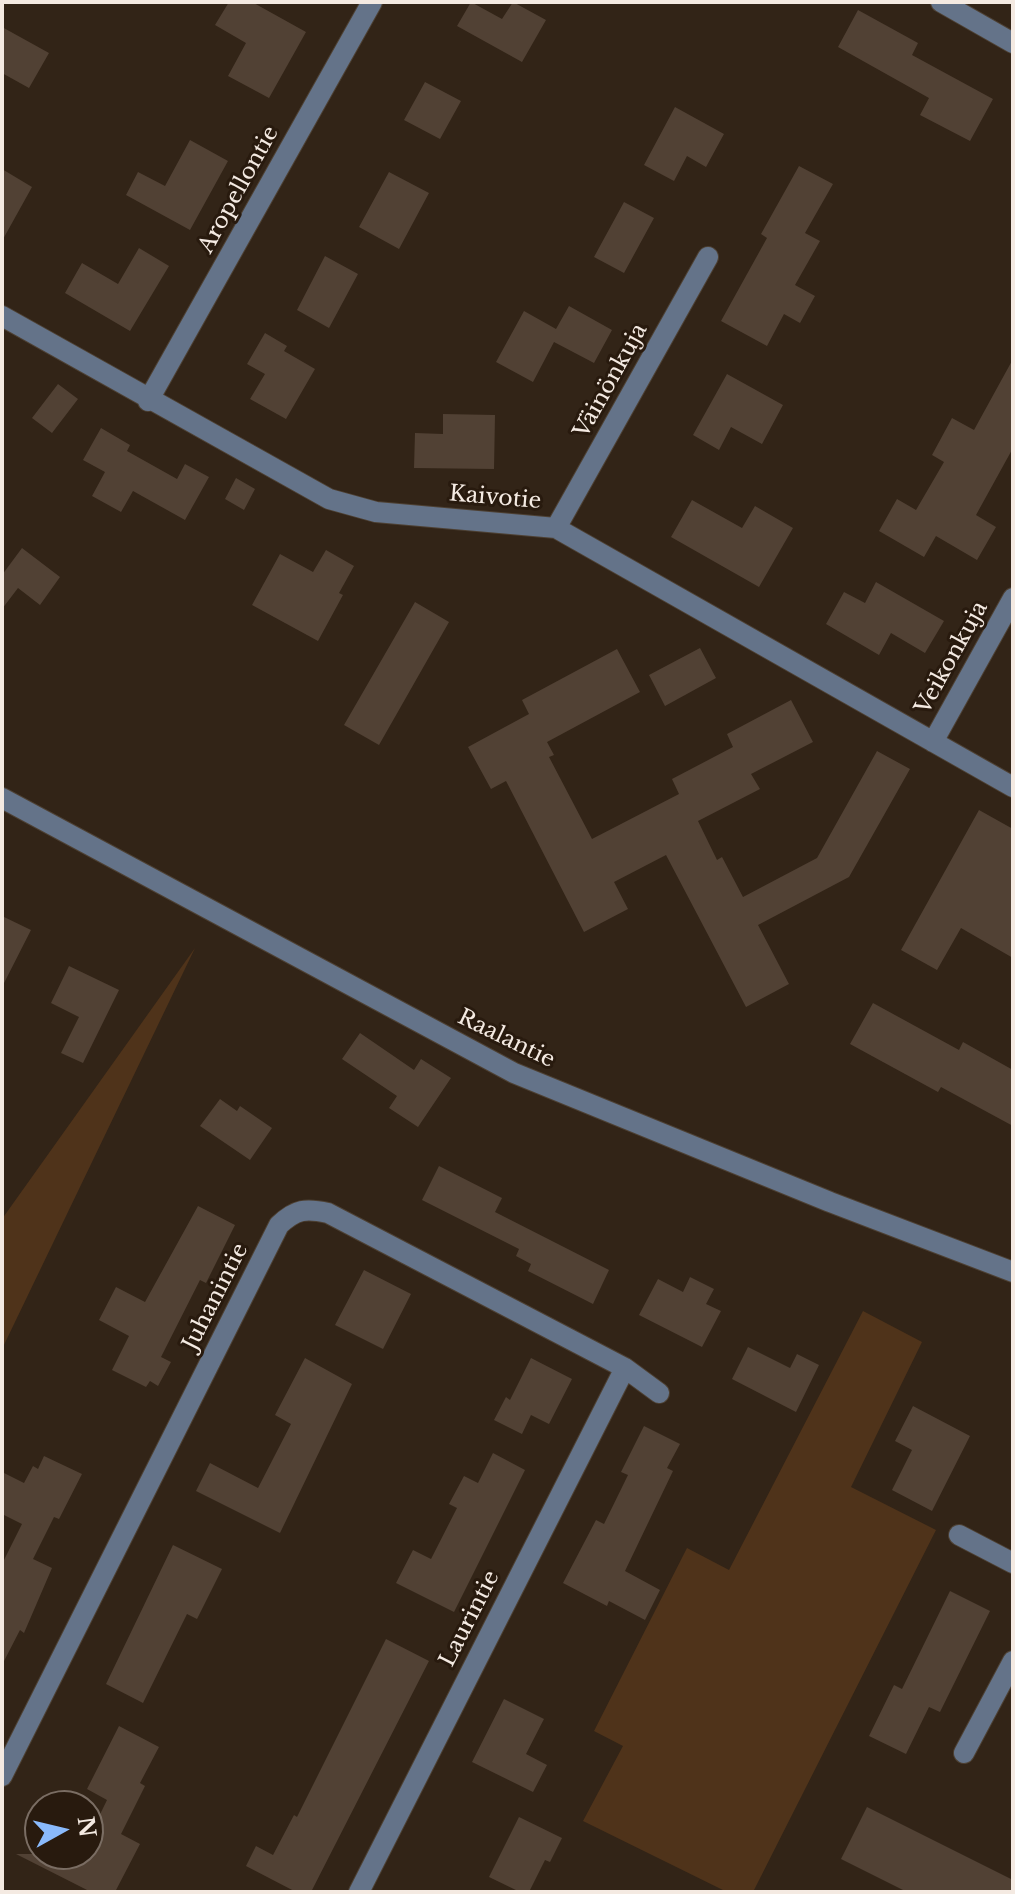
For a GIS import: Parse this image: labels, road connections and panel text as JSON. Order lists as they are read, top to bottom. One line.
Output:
{"streets":{"street":["Aropellontie","Väinönkuja","Kaivotie","Veikonkuja","Raalantie","Juhanintie","Laurintie"]},"crossings":[["Aropellontie","Kaivotie"],["Väinönkuja","Kaivotie"],["Kaivotie","Veikonkuja"],["Juhanintie","Laurintie"]],"north":"right"}
